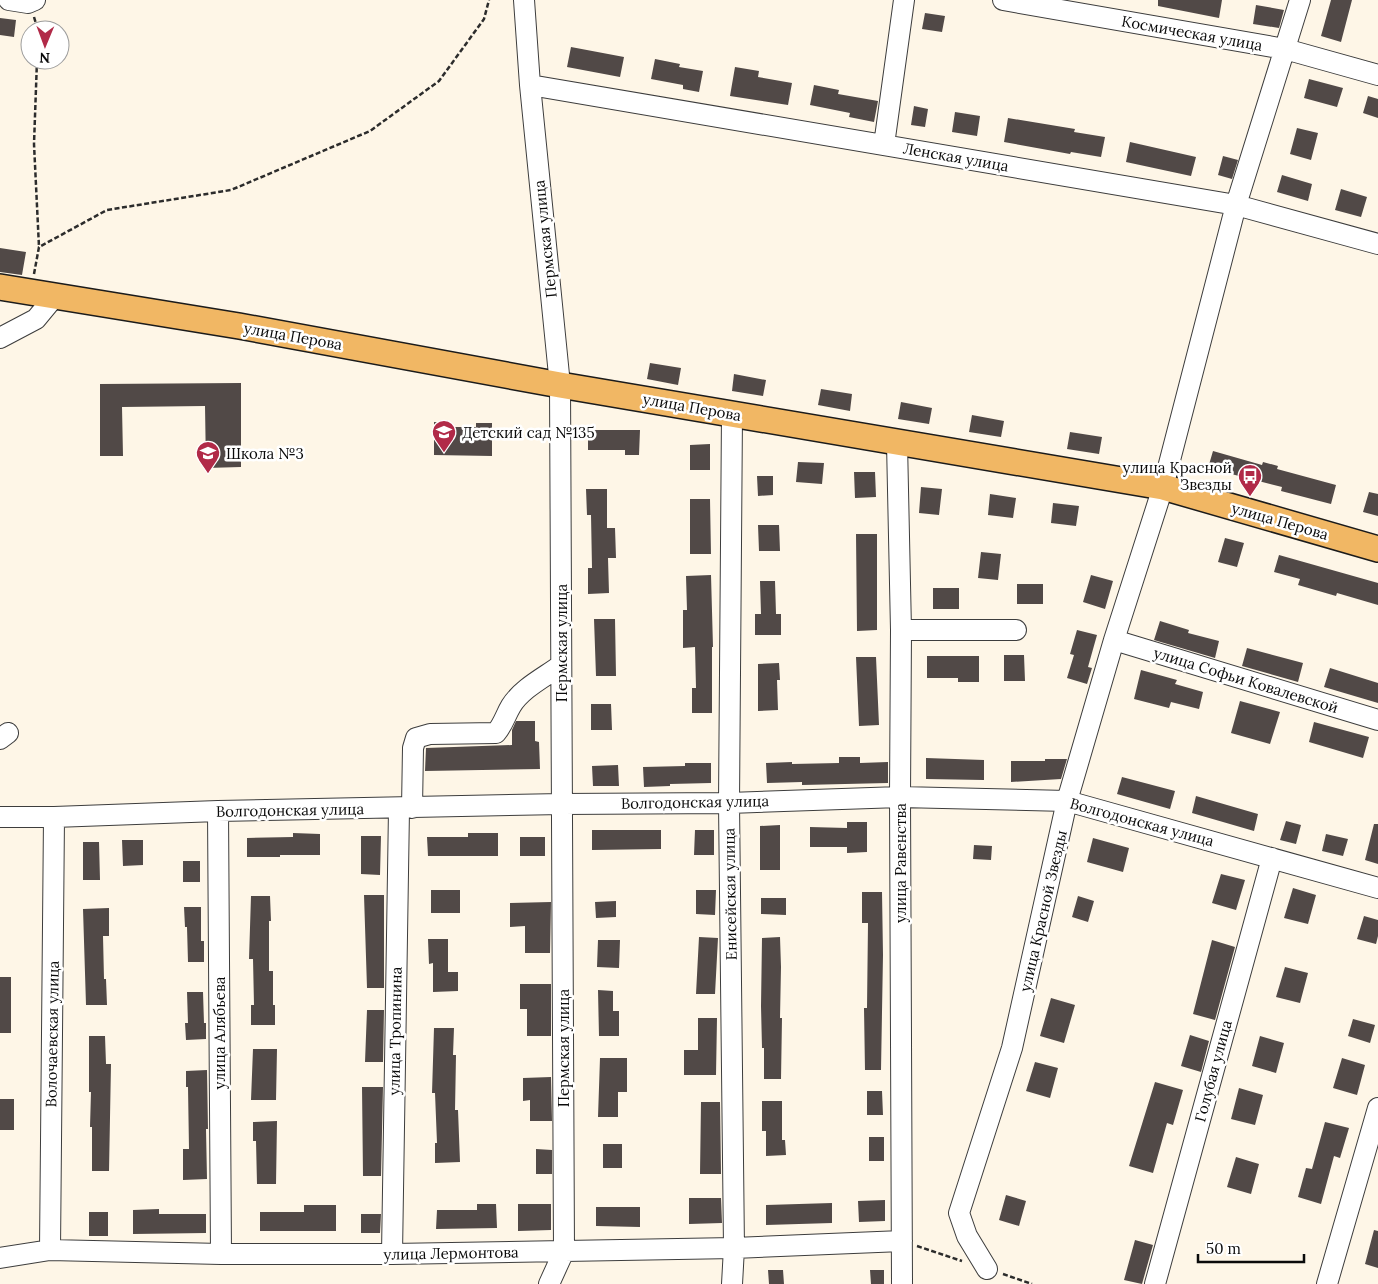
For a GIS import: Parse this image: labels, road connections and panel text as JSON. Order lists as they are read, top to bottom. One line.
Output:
{"streets":{"main road":["улица Перова"],"street":["Космическая улица","Ленская улица","Пермская улица","улица Софьи Ковалевской","Волгодонская улица","улица Равенства","Енисейская улица","улица Красной Звезды","улица Тропинина","улица Алябьева","Волочаевская улица","Голубая улица","улица Лермонтова"]},"crossings":[["Космическая улица","улица Красной Звезды"],["Ленская улица","Пермская улица"],["Ленская улица","улица Красной Звезды"],["Пермская улица","улица Перова"],["Пермская улица","Волгодонская улица"],["Пермская улица","улица Тропинина"],["Пермская улица","улица Лермонтова"],["улица Перова","улица Равенства"],["улица Перова","Енисейская улица"],["улица Перова","улица Красной Звезды"],["улица Софьи Ковалевской","улица Красной Звезды"],["Волгодонская улица","улица Равенства"],["Волгодонская улица","Енисейская улица"],["Волгодонская улица","улица Красной Звезды"],["Волгодонская улица","улица Тропинина"],["Волгодонская улица","улица Алябьева"],["Волгодонская улица","Волочаевская улица"],["Волгодонская улица","Голубая улица"],["улица Равенства","улица Лермонтова"],["Енисейская улица","улица Лермонтова"],["улица Тропинина","улица Лермонтова"],["улица Алябьева","улица Лермонтова"],["Волочаевская улица","улица Лермонтова"]],"places":{"school or university":["Детский сад №135","Школа №3"],"bus stop":["улица Красной Звезды"]},"scale_bar":"50 m","north":"bottom"}
